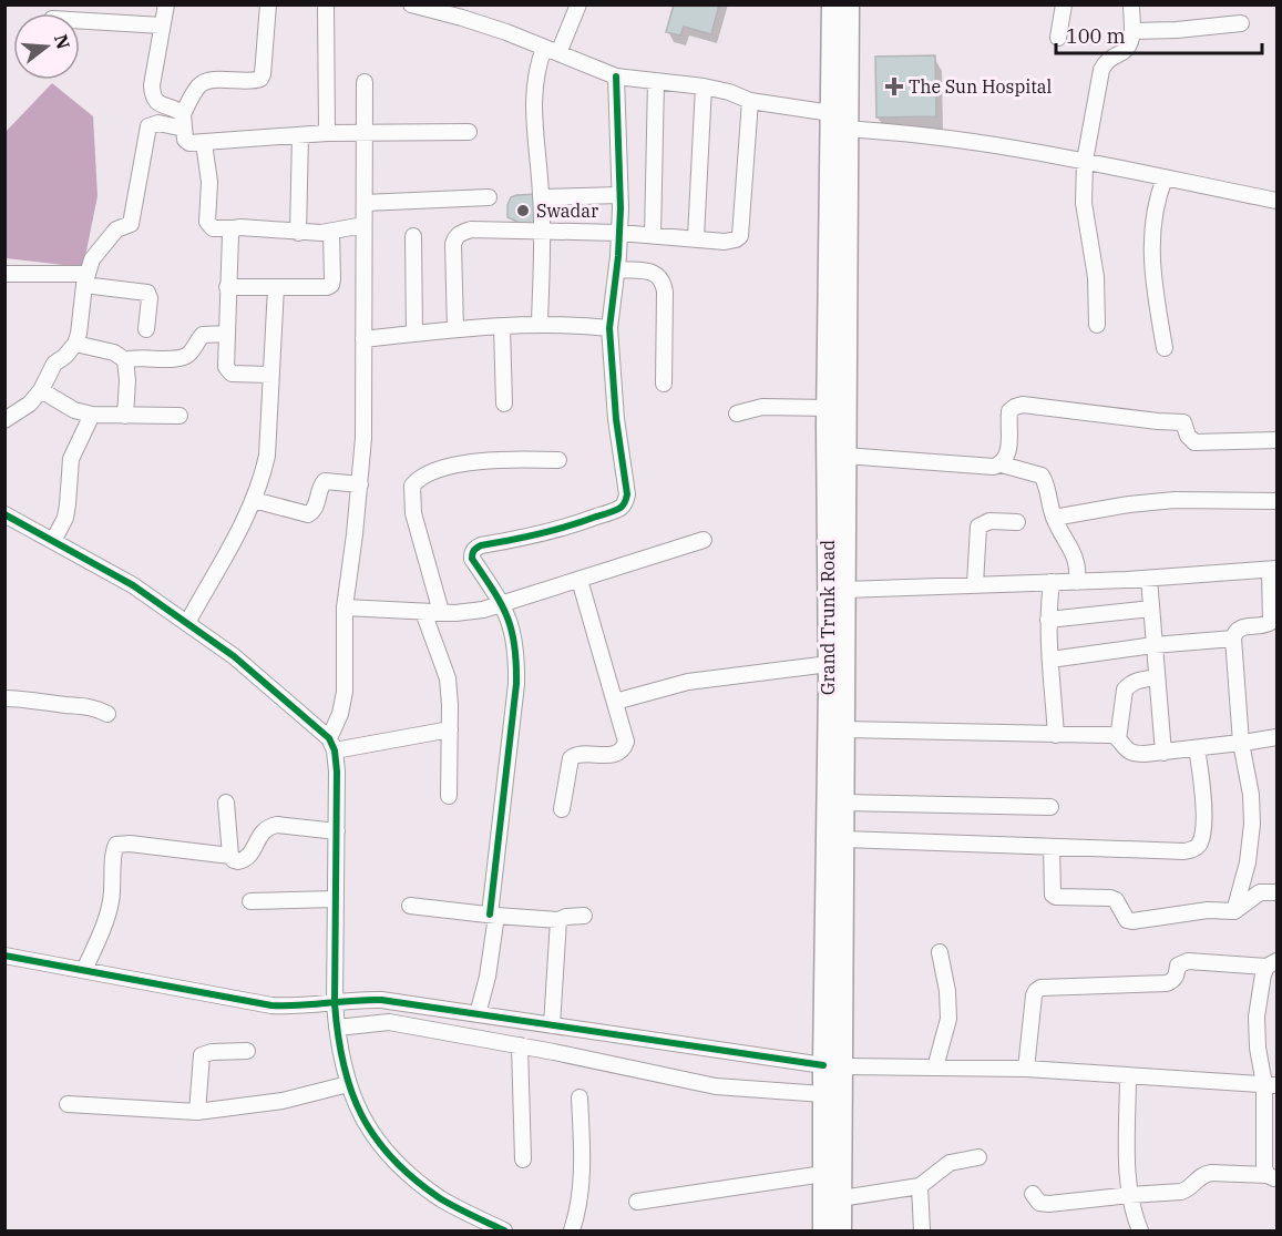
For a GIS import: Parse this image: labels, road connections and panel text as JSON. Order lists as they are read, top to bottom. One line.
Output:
{"streets":{"main road":["Grand Trunk Road"]},"places":{"health":["The Sun Hospital"],"other":["Swadar"]},"scale_bar":"100 m","north":"right"}
